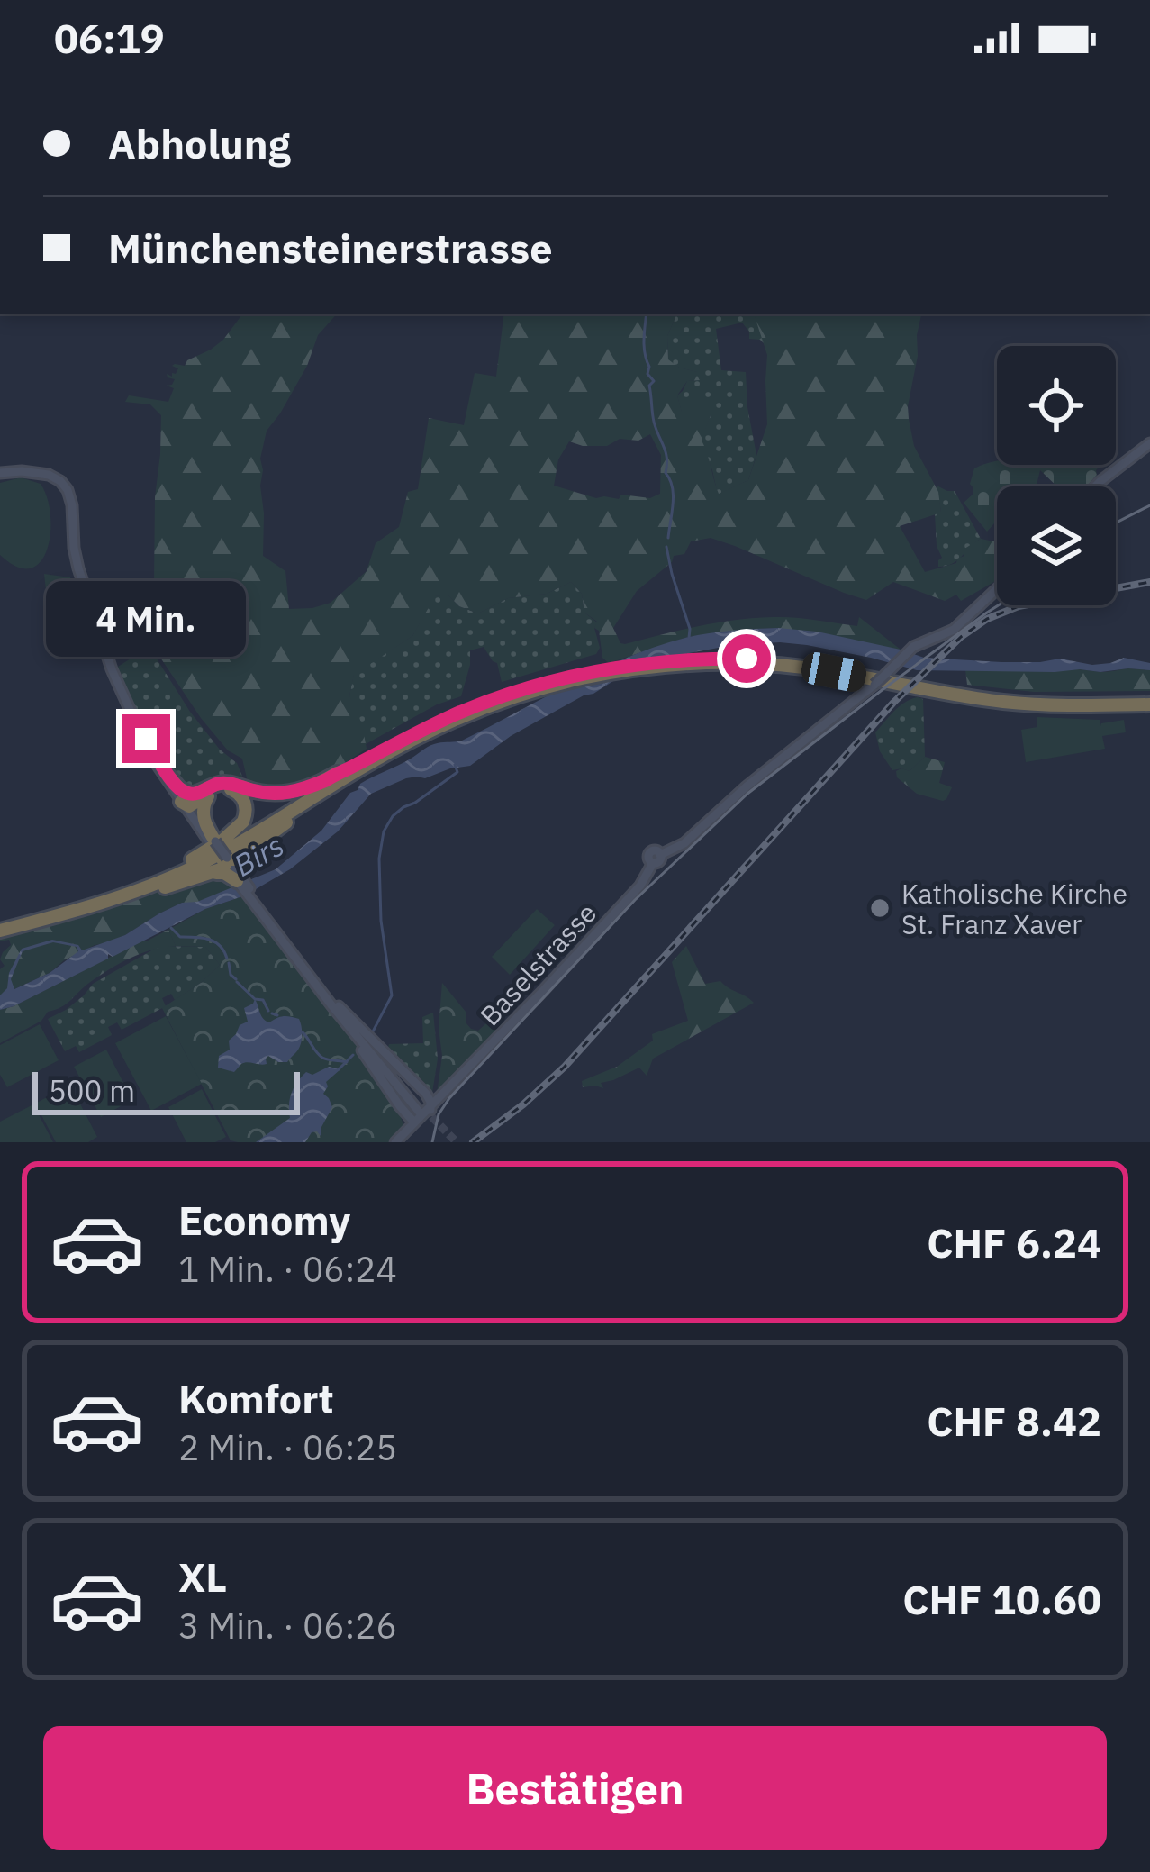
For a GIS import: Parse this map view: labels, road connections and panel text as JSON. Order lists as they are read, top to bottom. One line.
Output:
{"streets":{"main road":["Baselstrasse"]},"water":["Birs"],"places":["Katholische Kirche St. Franz Xaver"],"scale_bar":"500 m","page":{"status":"06:19","banner":["Abholung","Münchensteinerstrasse"],"bubble":"4 Min.","scale":"500 m","list":[{"name":"Economy","note":"1 Min. · 06:24","value":"CHF 6.24"},{"name":"Komfort","note":"2 Min. · 06:25","value":"CHF 8.42"},{"name":"XL","note":"3 Min. · 06:26","value":"CHF 10.60"}],"buttons":"Bestätigen"}}
